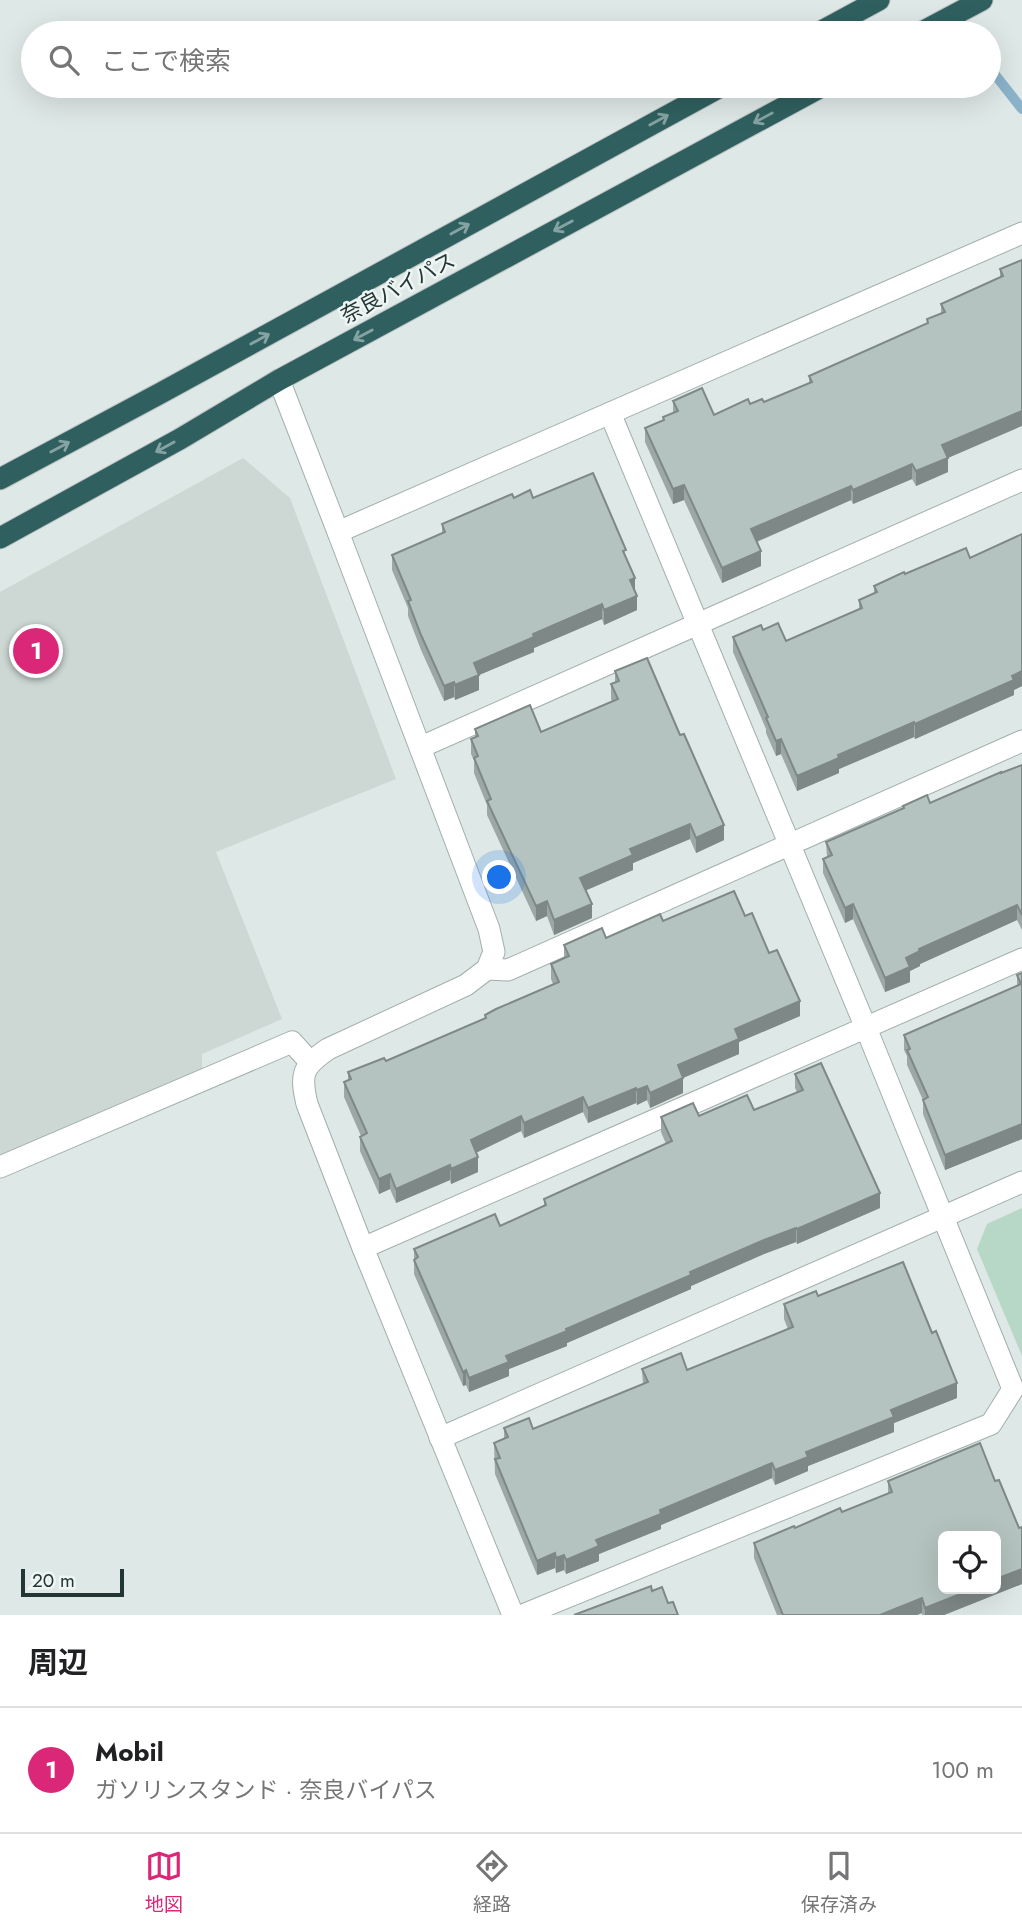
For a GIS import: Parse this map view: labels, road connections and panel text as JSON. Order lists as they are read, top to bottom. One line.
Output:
{"streets":{"highway":["奈良バイパス"]},"scale_bar":"20 m","page":{"search":"ここで検索","pins":"1","scale":"20 m","heading":"周辺","list":[{"mark":"1","name":"Mobil","note":"ガソリンスタンド · 奈良バイパス","value":"100 m"}],"nav":["地図","経路","保存済み"]}}
